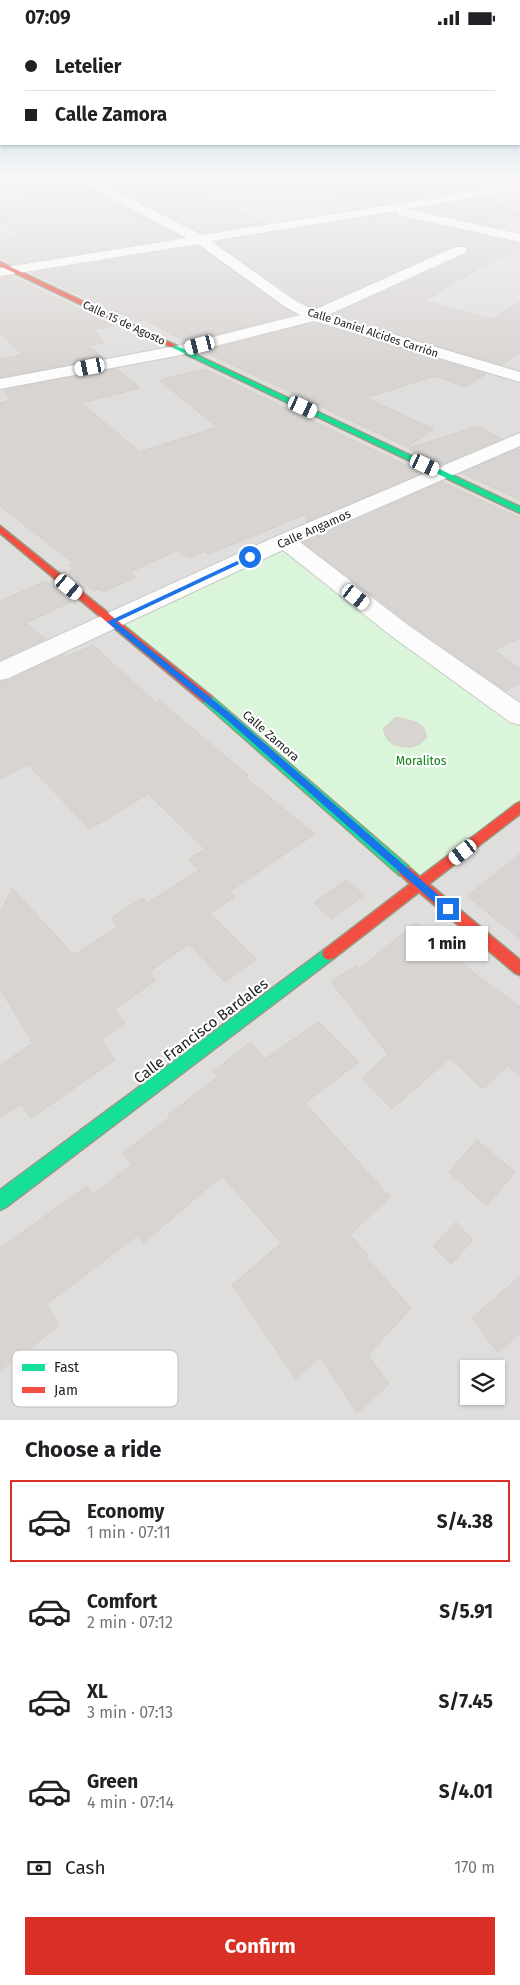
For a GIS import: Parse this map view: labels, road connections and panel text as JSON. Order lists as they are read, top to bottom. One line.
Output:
{"streets":{"street":["Calle 15 de Agosto","Calle Daniel Alcides Carrión","Calle Angamos","Calle Zamora","Calle Francisco Bardales"]},"crossings":[["Calle 15 de Agosto","Calle Angamos"],["Calle Angamos","Calle Zamora"],["Calle Zamora","Calle Francisco Bardales"]],"parks":["Moralitos"],"legend":["Fast","Jam"],"page":{"status":"07:09","banner":["Letelier","Calle Zamora"],"bubble":"1 min","heading":"Choose a ride","list":[{"name":"Economy","note":"1 min · 07:11","value":"S/4.38"},{"name":"Comfort","note":"2 min · 07:12","value":"S/5.91"},{"name":"XL","note":"3 min · 07:13","value":"S/7.45"},{"name":"Green","note":"4 min · 07:14","value":"S/4.01"}],"pay":["Cash","170 m"],"buttons":"Confirm"}}
